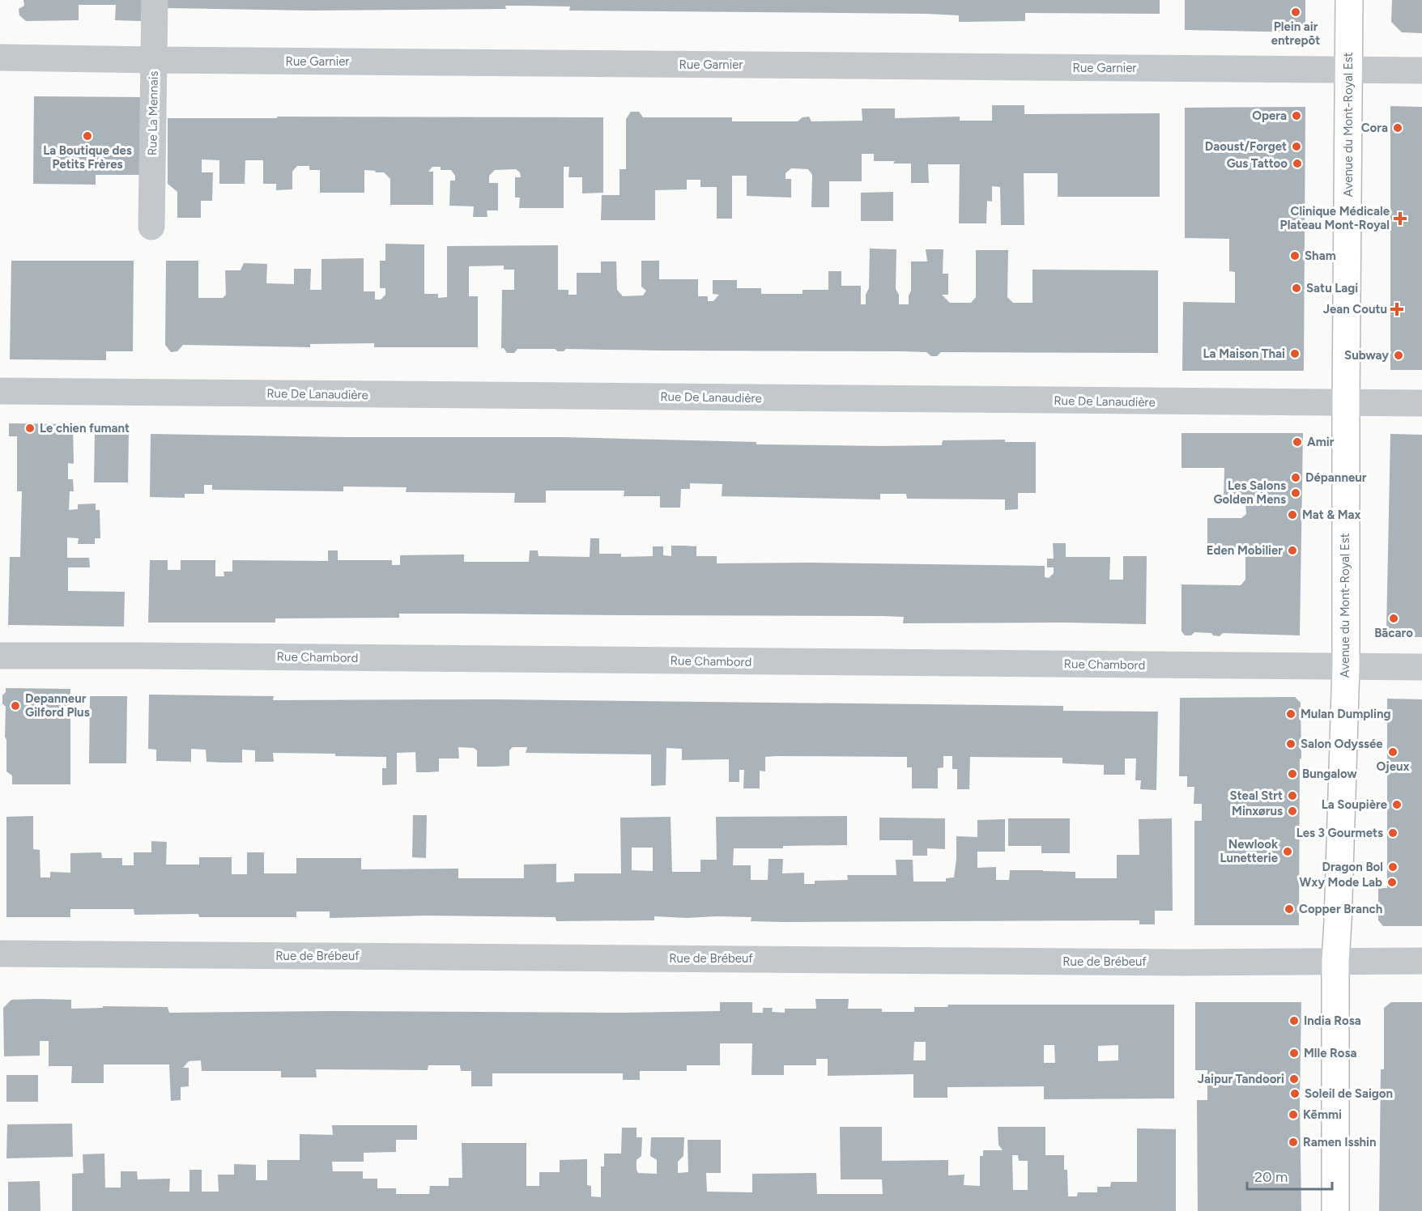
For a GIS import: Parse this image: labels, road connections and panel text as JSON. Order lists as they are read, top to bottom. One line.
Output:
{"streets":{"main road":["Avenue du Mont-Royal Est"],"street":["Rue Garnier","Rue La Mennais","Rue De Lanaudière","Rue Chambord","Rue de Brébeuf"]},"crossings":[["Rue Garnier","Rue La Mennais"],["Rue Garnier","Avenue du Mont-Royal Est"],["Avenue du Mont-Royal Est","Rue De Lanaudière"],["Avenue du Mont-Royal Est","Rue Chambord"],["Avenue du Mont-Royal Est","Rue de Brébeuf"]],"places":{"other":["Plein air entrepôt","Opera","Cora","La Boutique des Petits Frères","Daoust/Forget","Gus Tattoo","Sham","Satu Lagi","La Maison Thai","Subway","Le chien fumant","Amir","Dépanneur","Les Salons Golden Mens","Mat & Max","Eden Mobilier","Bācaro","Depanneur Gilford Plus","Mulan Dumpling","Salon Odyssée","Ojeux","Bungalow","Steal Strt","La Soupière","Minxørus","Les 3 Gourmets","Newlook Lunetterie","Dragon Bol","Wxy Mode Lab","Copper Branch","India Rosa","Mlle Rosa","Jaipur Tandoori","Soleil de Saigon","Kēmmi","Ramen Isshin"],"health":["Clinique Médicale Plateau Mont-Royal","Jean Coutu"]},"scale_bar":"20 m"}
